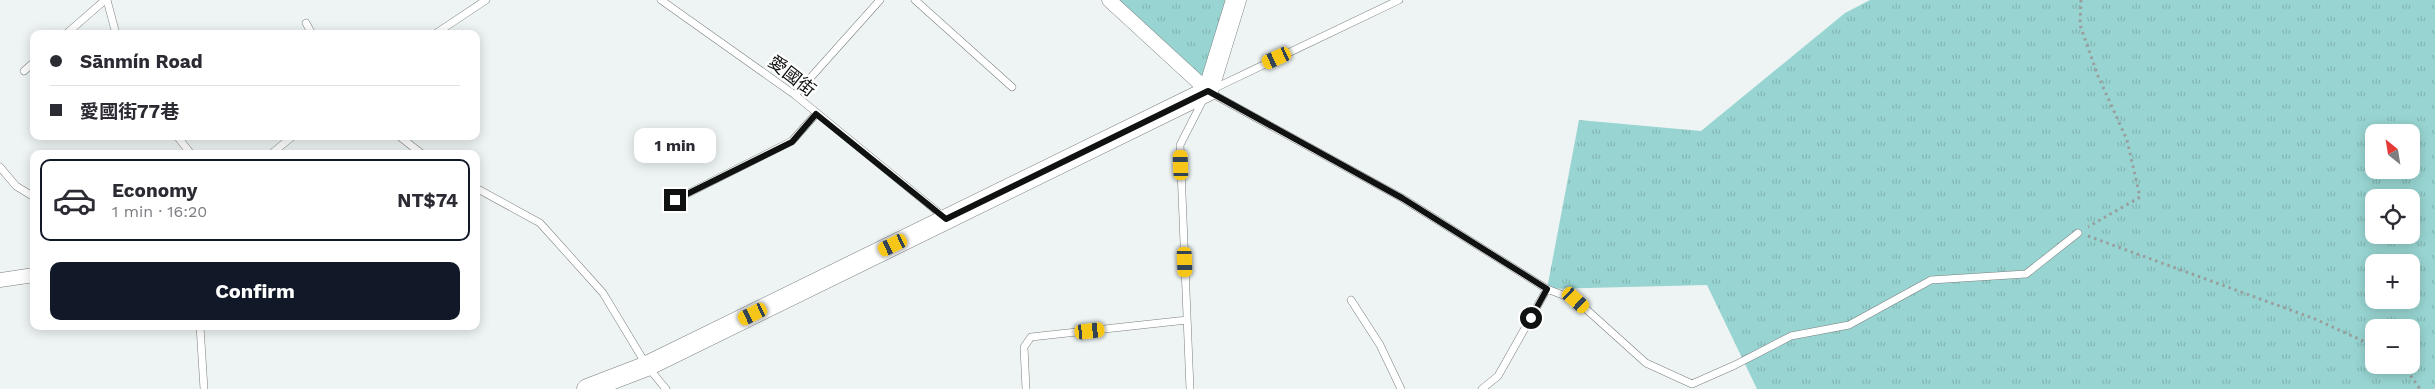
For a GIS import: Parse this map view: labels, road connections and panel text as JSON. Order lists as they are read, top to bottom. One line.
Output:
{"streets":{"lane":["愛國街"]},"north":"top left","page":{"banner":["Sānmín Road","愛國街77巷"],"map_buttons":["+","−"],"bubble":"1 min","list":[{"name":"Economy","note":"1 min · 16:20","value":"NT$74"}],"buttons":"Confirm"}}
